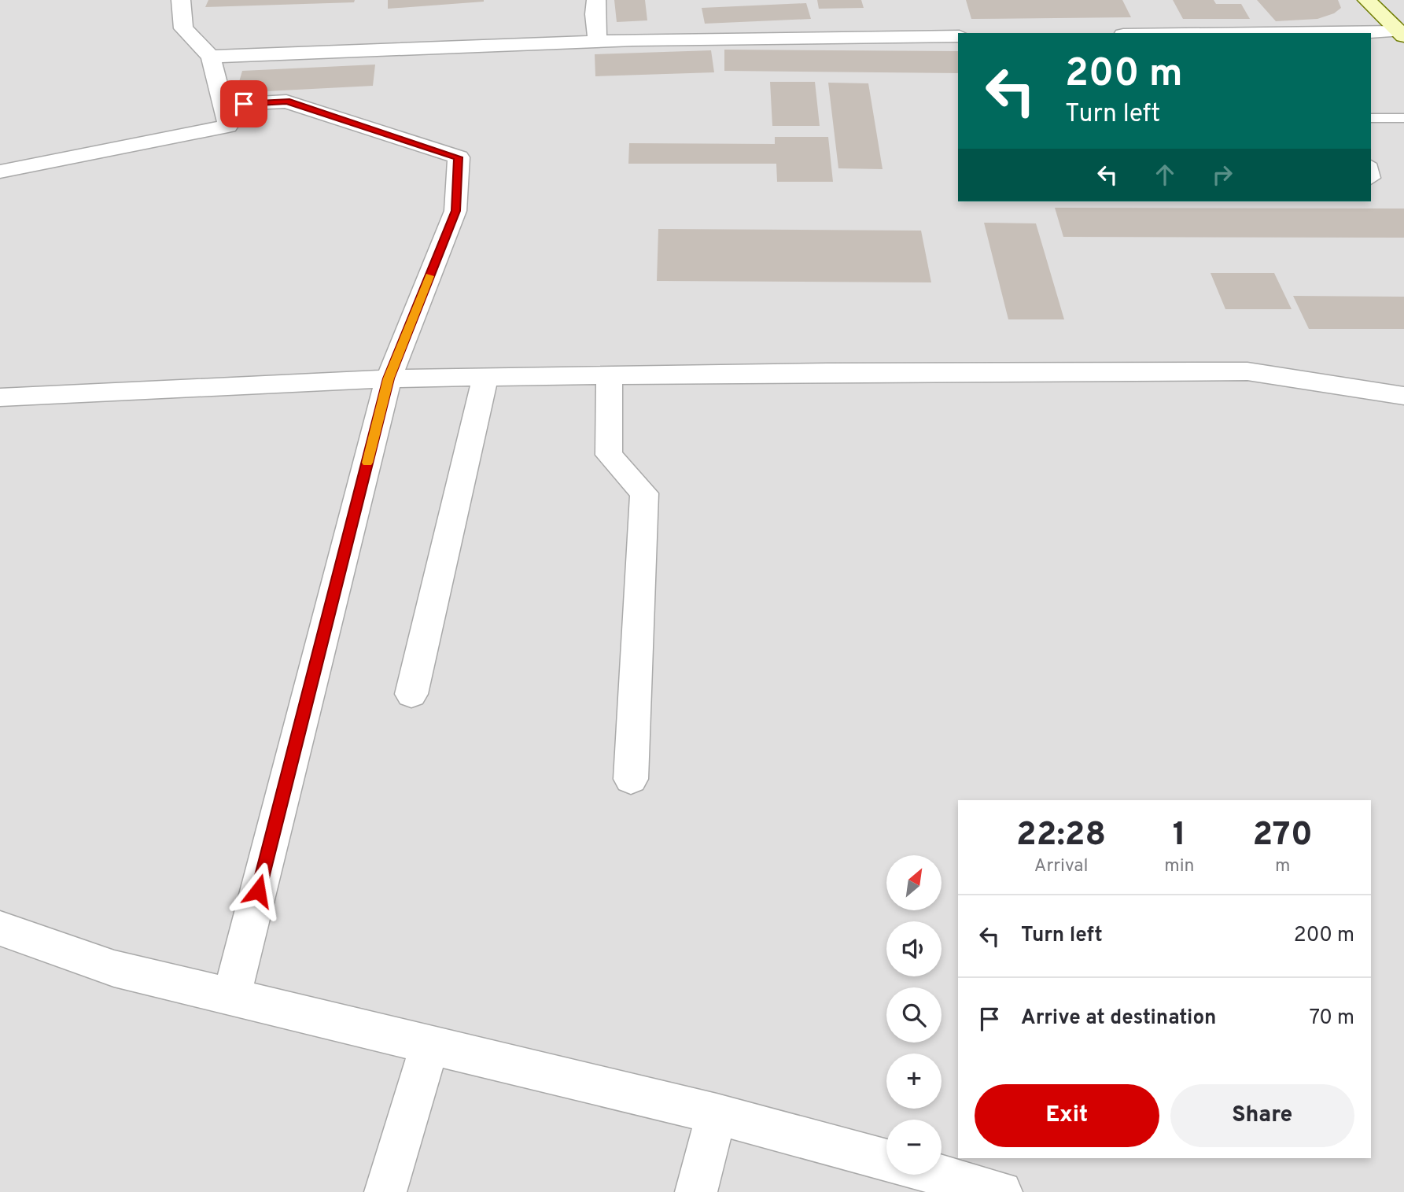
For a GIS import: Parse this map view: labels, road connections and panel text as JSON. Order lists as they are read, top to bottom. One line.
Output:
{"north":"top right","page":{"turn":["200 m","Turn left"],"eta":["22:28","Arrival","1","min","270","m"],"map_buttons":["+","−"],"list":[{"name":"Turn left","value":"200 m"},{"name":"Arrive at destination","value":"70 m"}],"buttons":["Exit","Share"]}}
